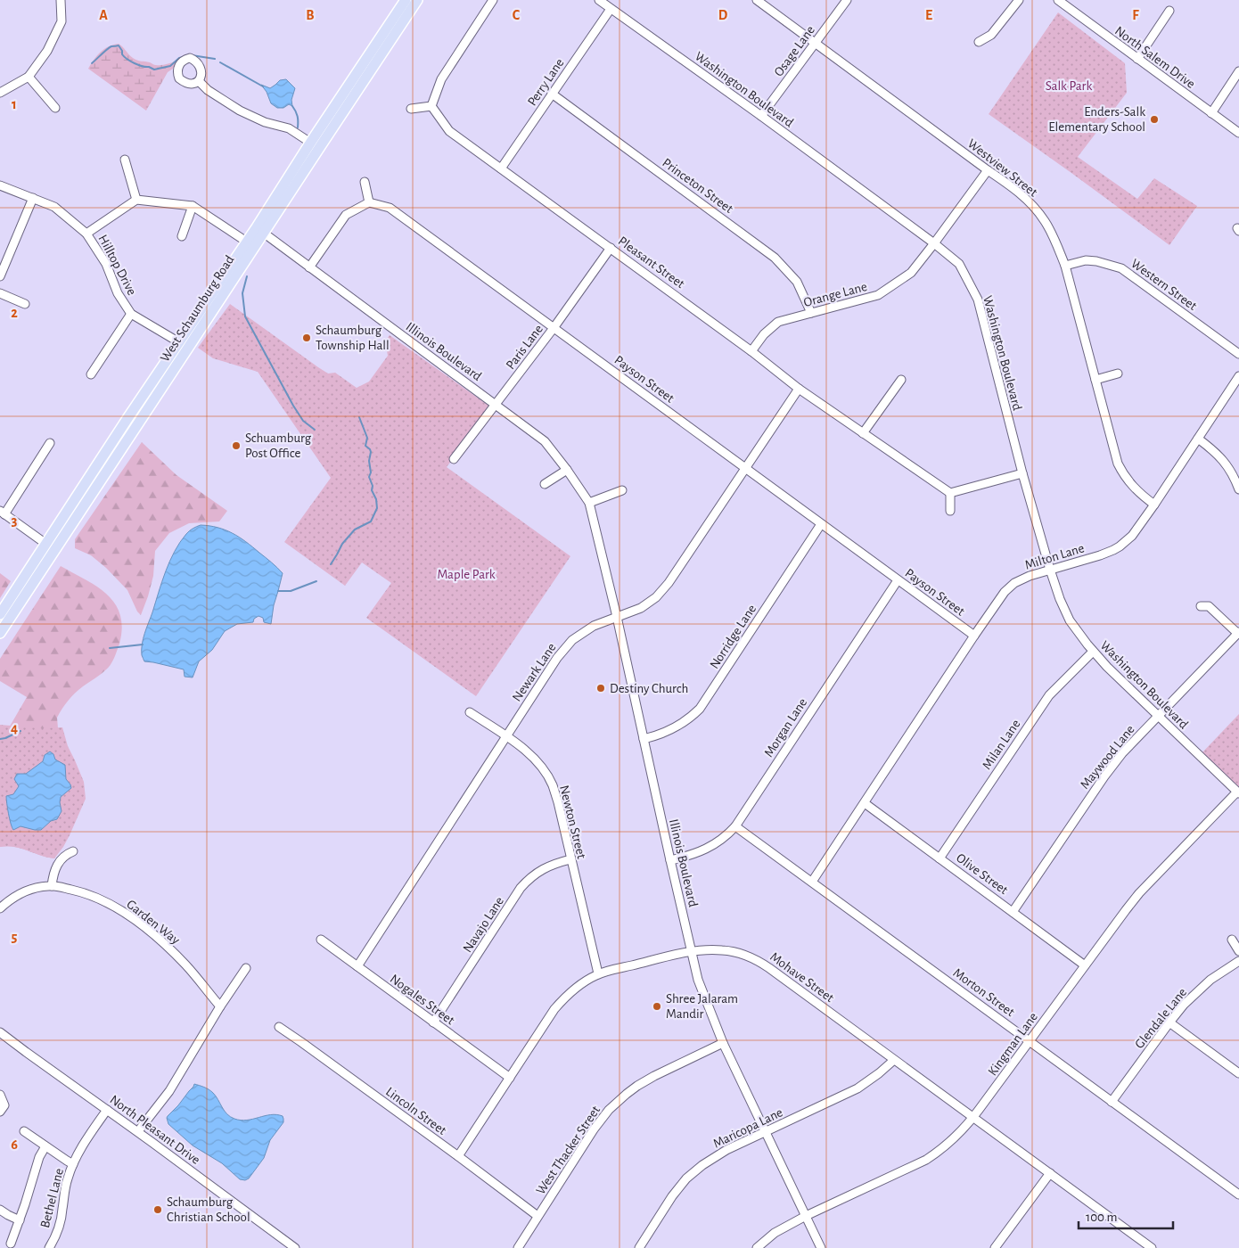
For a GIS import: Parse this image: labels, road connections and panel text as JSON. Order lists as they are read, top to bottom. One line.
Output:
{"streets":{"main road":["West Schaumburg Road"],"street":["Osage Lane","North Salem Drive","Perry Lane","Washington Boulevard","Westview Street","Princeton Street","Pleasant Street","Hilltop Drive","Western Street","Orange Lane","Paris Lane","Illinois Boulevard","Payson Street","Milton Lane","Norridge Lane","Newark Lane","Morgan Lane","Milan Lane","Maywood Lane","Newton Street","Olive Street","Garden Way","Navajo Lane","Mohave Street","Morton Street","Nogales Street","Glendale Lane","Kingman Lane","Lincoln Street","Maricopa Lane","North Pleasant Drive","West Thacker Street","Bethel Lane"]},"crossings":[["Osage Lane","Washington Boulevard"],["Osage Lane","Westview Street"],["Perry Lane","Washington Boulevard"],["Perry Lane","Princeton Street"],["Perry Lane","Pleasant Street"],["Washington Boulevard","Orange Lane"],["Washington Boulevard","Milton Lane"],["Washington Boulevard","Milan Lane"],["Washington Boulevard","Maywood Lane"],["Washington Boulevard","Kingman Lane"],["Westview Street","Western Street"],["Westview Street","Orange Lane"],["Westview Street","Milton Lane"],["Princeton Street","Orange Lane"],["Pleasant Street","Orange Lane"],["Pleasant Street","Paris Lane"],["Pleasant Street","Newark Lane"],["Hilltop Drive","West Schaumburg Road"],["West Schaumburg Road","Illinois Boulevard"],["Paris Lane","Illinois Boulevard"],["Paris Lane","Payson Street"],["Illinois Boulevard","Norridge Lane"],["Illinois Boulevard","Newark Lane"],["Illinois Boulevard","Morgan Lane"],["Illinois Boulevard","Mohave Street"],["Illinois Boulevard","Kingman Lane"],["Illinois Boulevard","Maricopa Lane"],["Illinois Boulevard","West Thacker Street"],["Payson Street","Milton Lane"],["Payson Street","Norridge Lane"],["Payson Street","Newark Lane"],["Payson Street","Morgan Lane"],["Milton Lane","Olive Street"],["Milton Lane","Morton Street"],["Newark Lane","Newton Street"],["Newark Lane","Nogales Street"],["Morgan Lane","Morton Street"],["Milan Lane","Olive Street"],["Maywood Lane","Olive Street"],["Newton Street","Navajo Lane"],["Newton Street","Mohave Street"],["Olive Street","Kingman Lane"],["Navajo Lane","Nogales Street"],["Mohave Street","Nogales Street"],["Mohave Street","Kingman Lane"],["Mohave Street","Lincoln Street"],["Mohave Street","Maricopa Lane"],["Morton Street","Glendale Lane"],["Morton Street","Kingman Lane"],["Lincoln Street","West Thacker Street"],["North Pleasant Drive","Bethel Lane"]],"parks":["Salk Park","Maple Park"],"places":["Enders-Salk Elementary School","Schaumburg Township Hall","Schuamburg Post Office","Destiny Church","Shree Jalaram Mandir","Schaumburg Christian School"],"scale_bar":"100 m","grid":{"columns":["A","B","C","D","E","F"],"rows":["1","2","3","4","5","6"]}}
